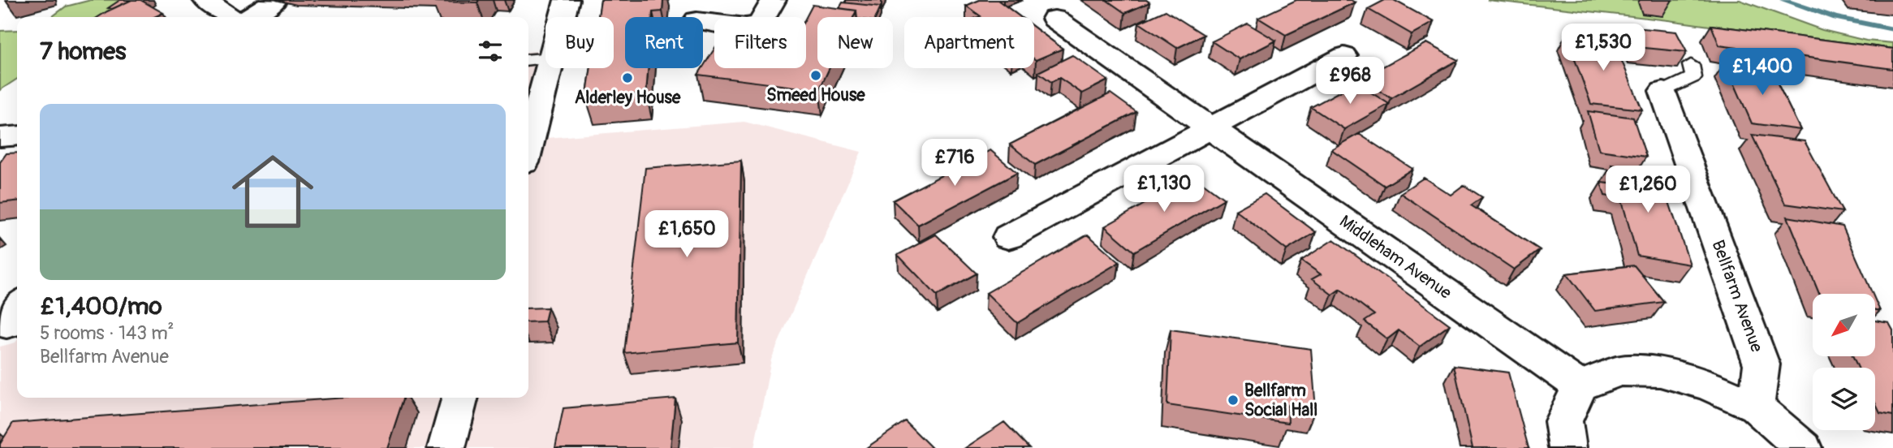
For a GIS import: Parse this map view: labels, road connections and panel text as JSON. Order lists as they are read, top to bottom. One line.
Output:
{"streets":{"street":["Middleham Avenue","Bellfarm Avenue"]},"places":["Smeed House","Alderley House","Bellfarm Social Hall"],"north":"bottom left","page":{"chip":["Buy","Rent","Filters","New","Apartment"],"heading":"7 homes","price":["£1,530","£1,400","£968","£716","£1,130","£1,260","£1,650"],"list":[{"name":"£1,400/mo","note":"5 rooms · 143 m² · Bellfarm Avenue"}]}}
